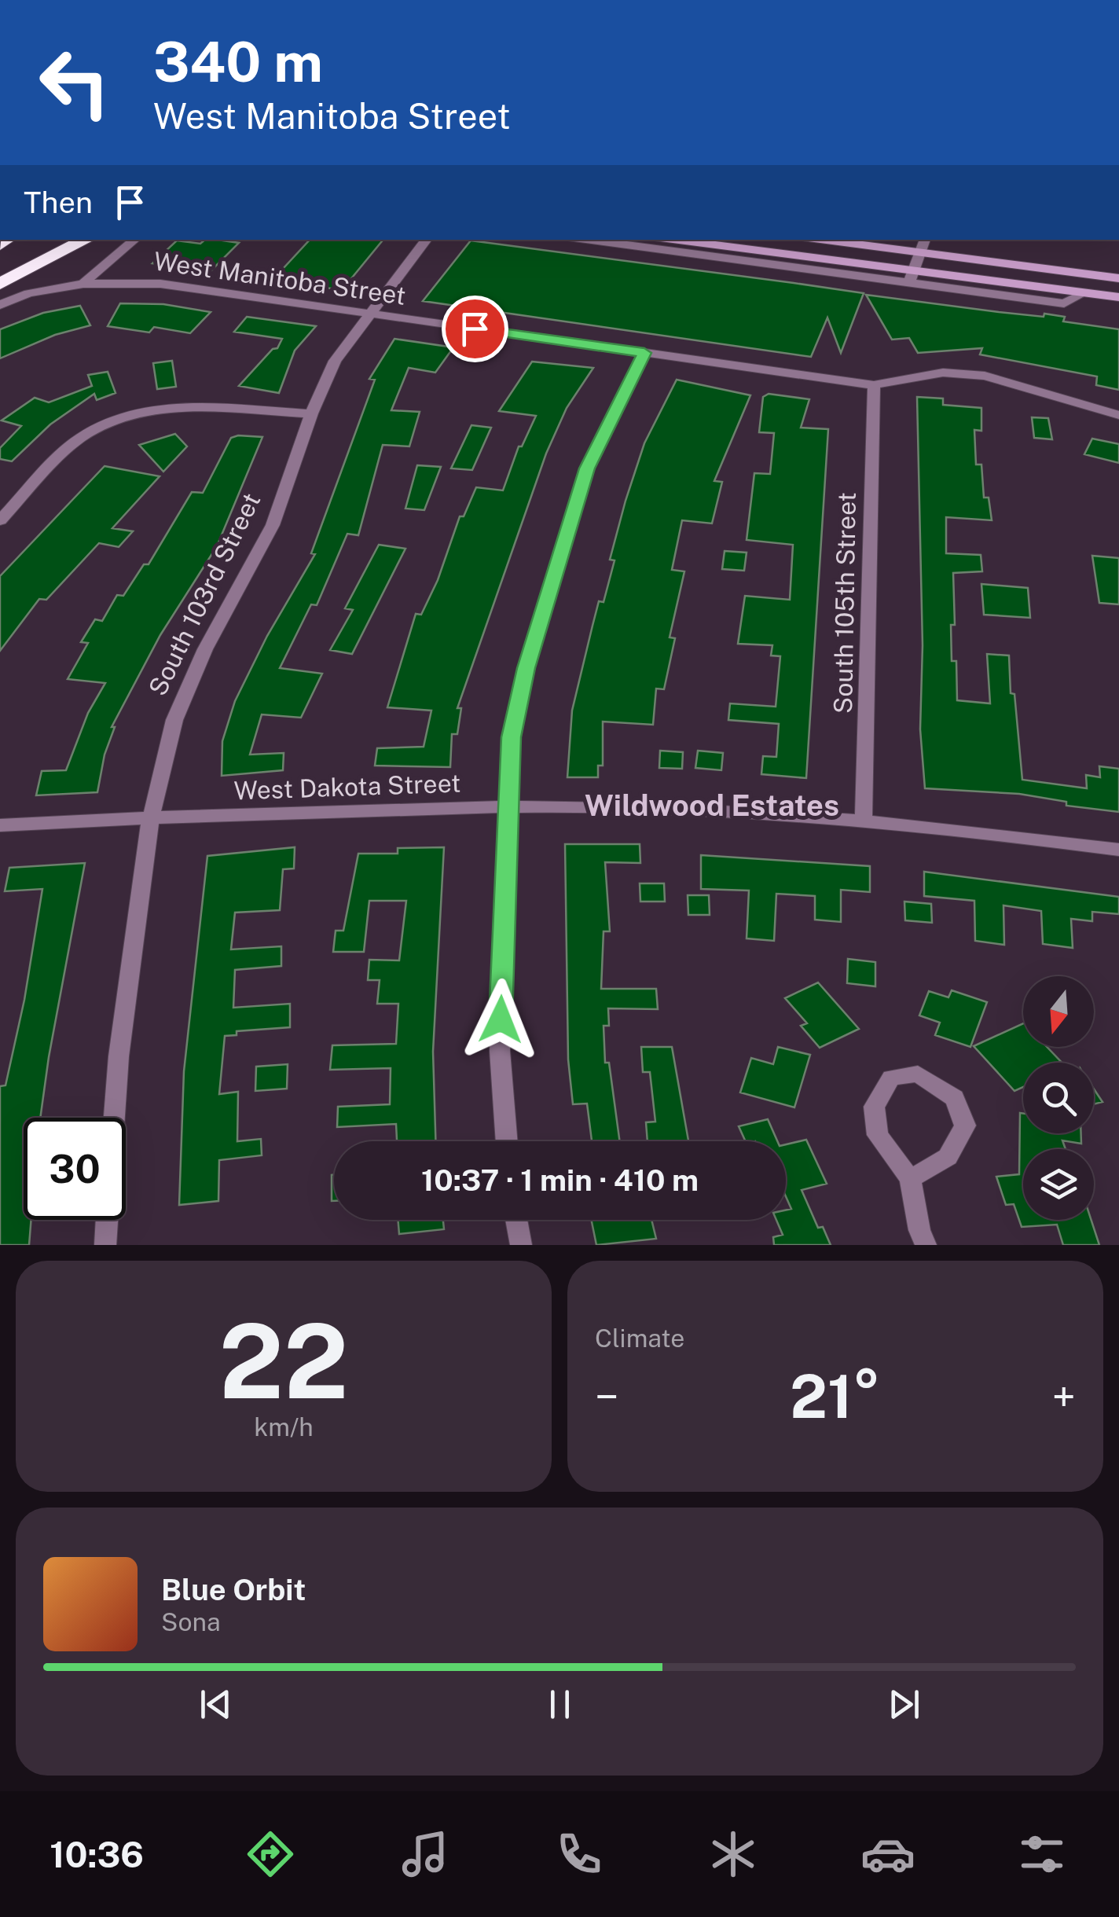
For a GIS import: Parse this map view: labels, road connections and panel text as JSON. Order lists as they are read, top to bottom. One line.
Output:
{"streets":{"street":["West Manitoba Street","South 103rd Street","South 105th Street","West Dakota Street"]},"crossings":[["West Manitoba Street","South 103rd Street"],["West Manitoba Street","South 105th Street"],["South 103rd Street","West Dakota Street"],["South 105th Street","West Dakota Street"]],"districts":["Wildwood Estates"],"north":"bottom","page":{"turn":["340 m","West Manitoba Street"],"then":"Then","limit":"30","trip":"10:37 · 1 min · 410 m","tile":[["22","km/h"],"Climate"],"heat":["−","21°","+"],"song":["Blue Orbit","Sona"],"tabs":"10:36"}}
